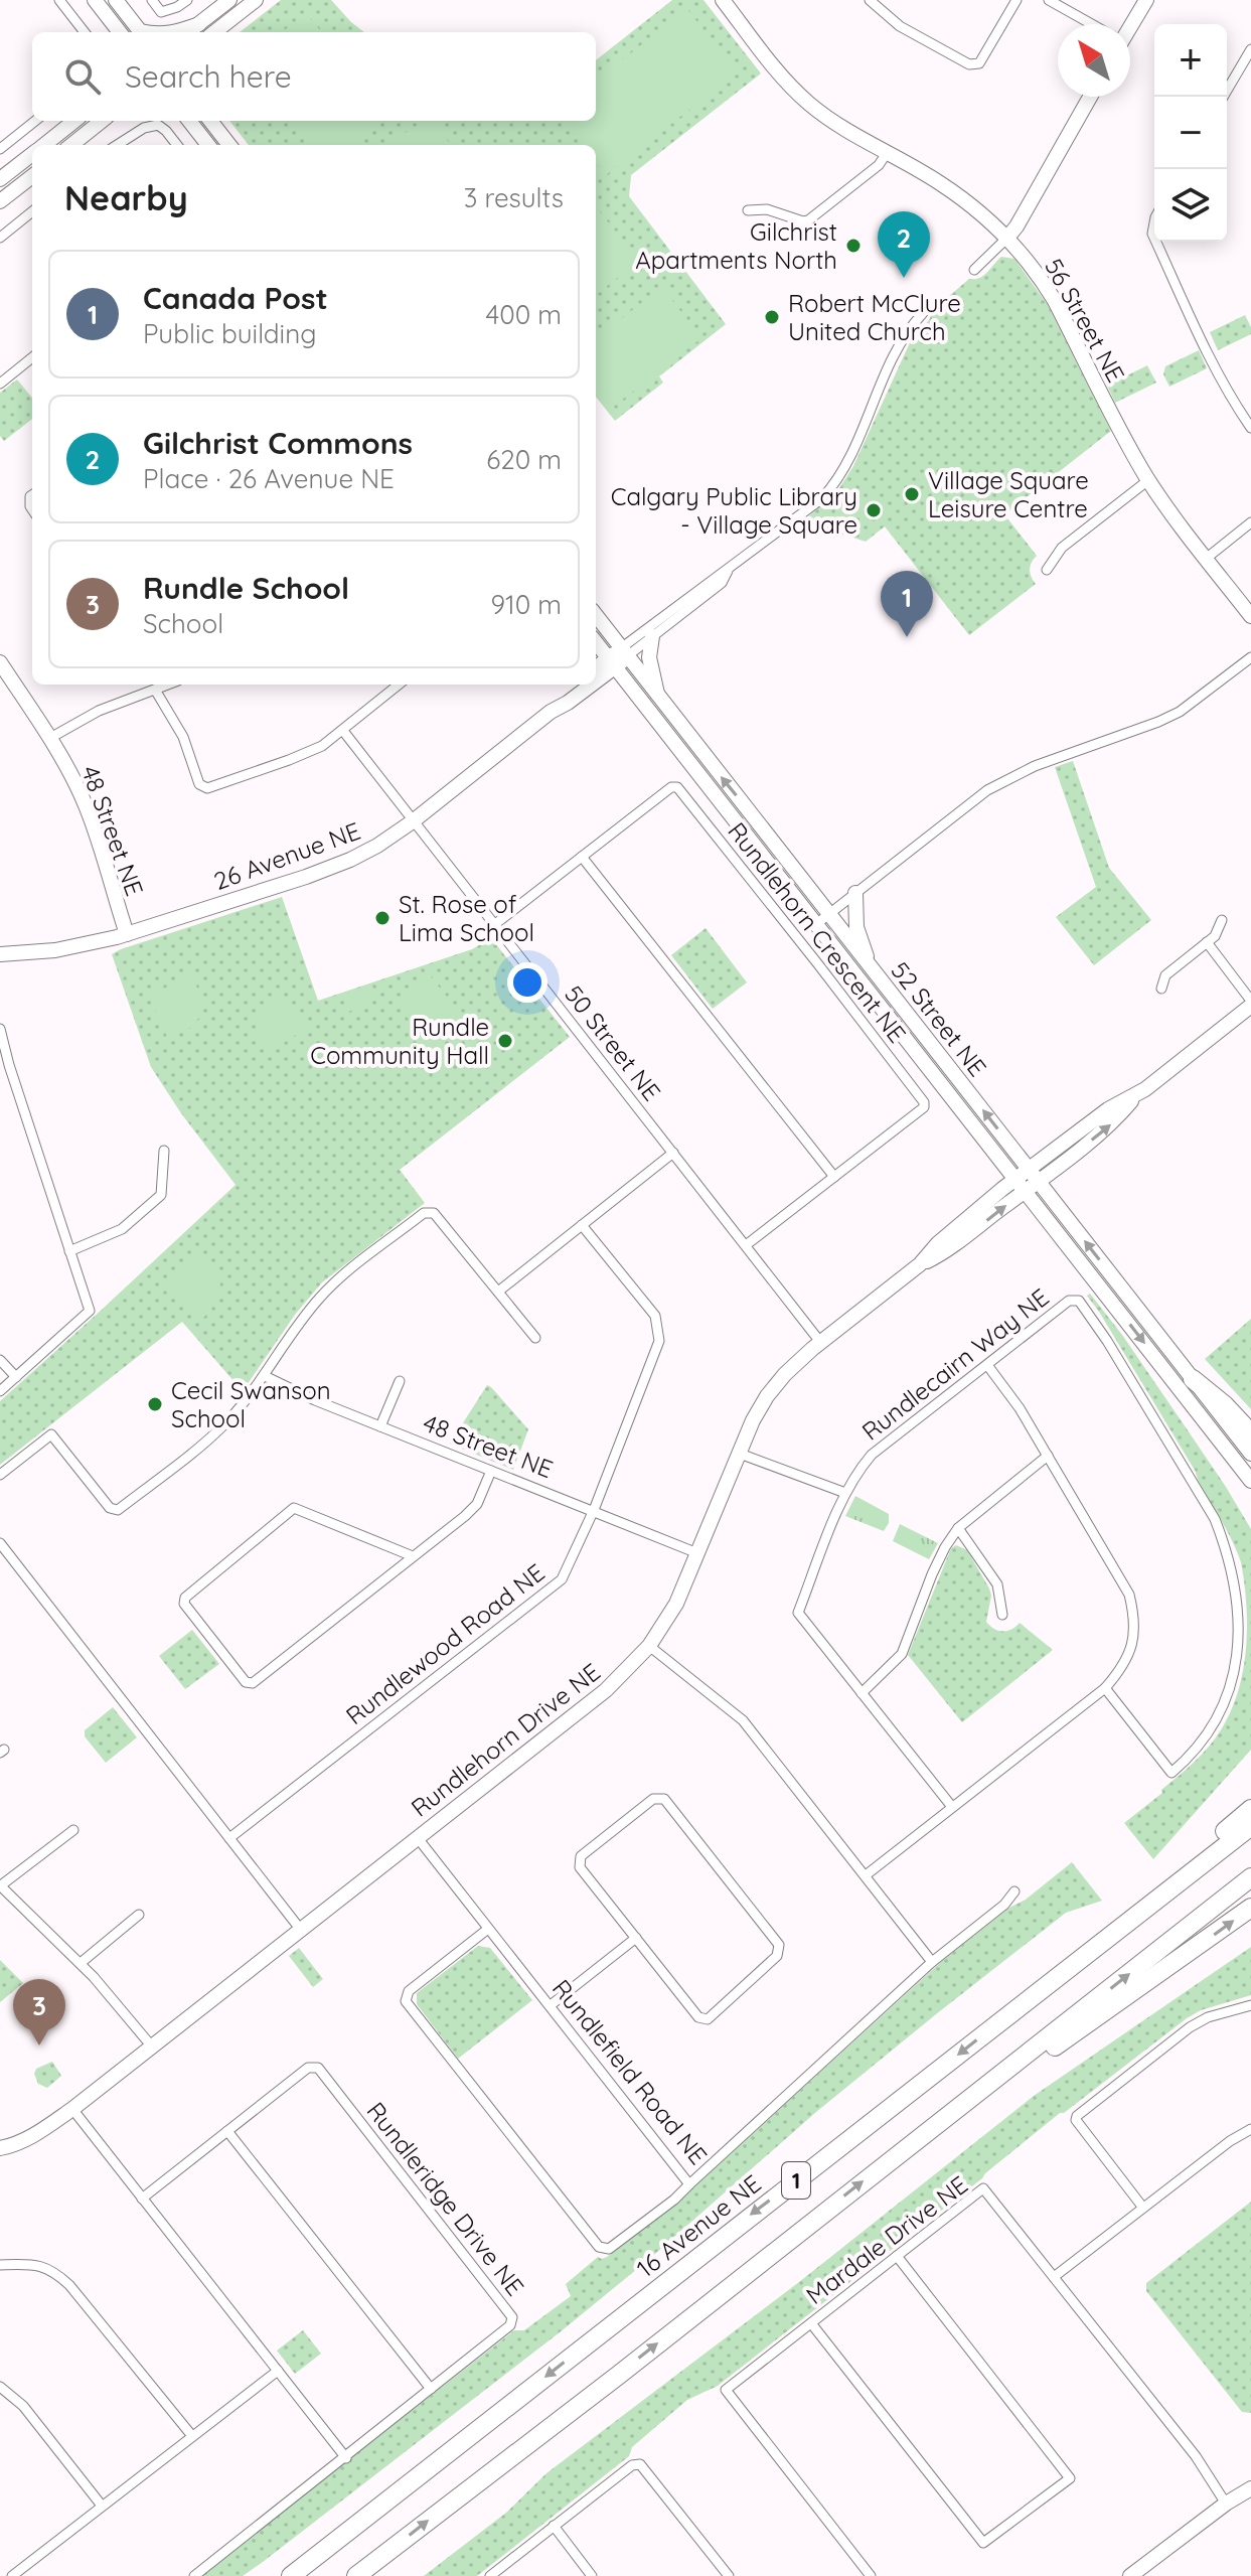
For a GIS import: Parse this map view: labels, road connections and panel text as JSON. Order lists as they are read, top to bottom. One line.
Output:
{"streets":{"highway":["1","16 Avenue NE"],"street":["56 Street NE","48 Street NE","26 Avenue NE","Rundlehorn Crescent NE","52 Street NE","50 Street NE","Rundlecairn Way NE","Rundlewood Road NE","Rundlehorn Drive NE","Rundlefield Road NE","Rundleridge Drive NE","Mardale Drive NE"]},"crossings":[["48 Street NE","26 Avenue NE"],["48 Street NE","Rundlewood Road NE"],["48 Street NE","Rundlehorn Drive NE"],["26 Avenue NE","52 Street NE"],["26 Avenue NE","50 Street NE"],["Rundlehorn Crescent NE","50 Street NE"],["52 Street NE","Rundlehorn Drive NE"],["50 Street NE","Rundlehorn Drive NE"],["Rundlehorn Drive NE","Rundlefield Road NE"]],"places":["Gilchrist Apartments North","Robert McClure United Church","Village Square Leisure Centre","Calgary Public Library - Village Square","St. Rose of Lima School","Rundle Community Hall","Cecil Swanson School"],"north":"top left","page":{"map_buttons":["+","−"],"search":"Search here","heading":["Nearby","3 results"],"pins":["2","1","3"],"list":[{"mark":"1","name":"Canada Post","note":"Public building","value":"400 m"},{"mark":"2","name":"Gilchrist Commons","note":"Place · 26 Avenue NE","value":"620 m"},{"mark":"3","name":"Rundle School","note":"School","value":"910 m"}]}}
